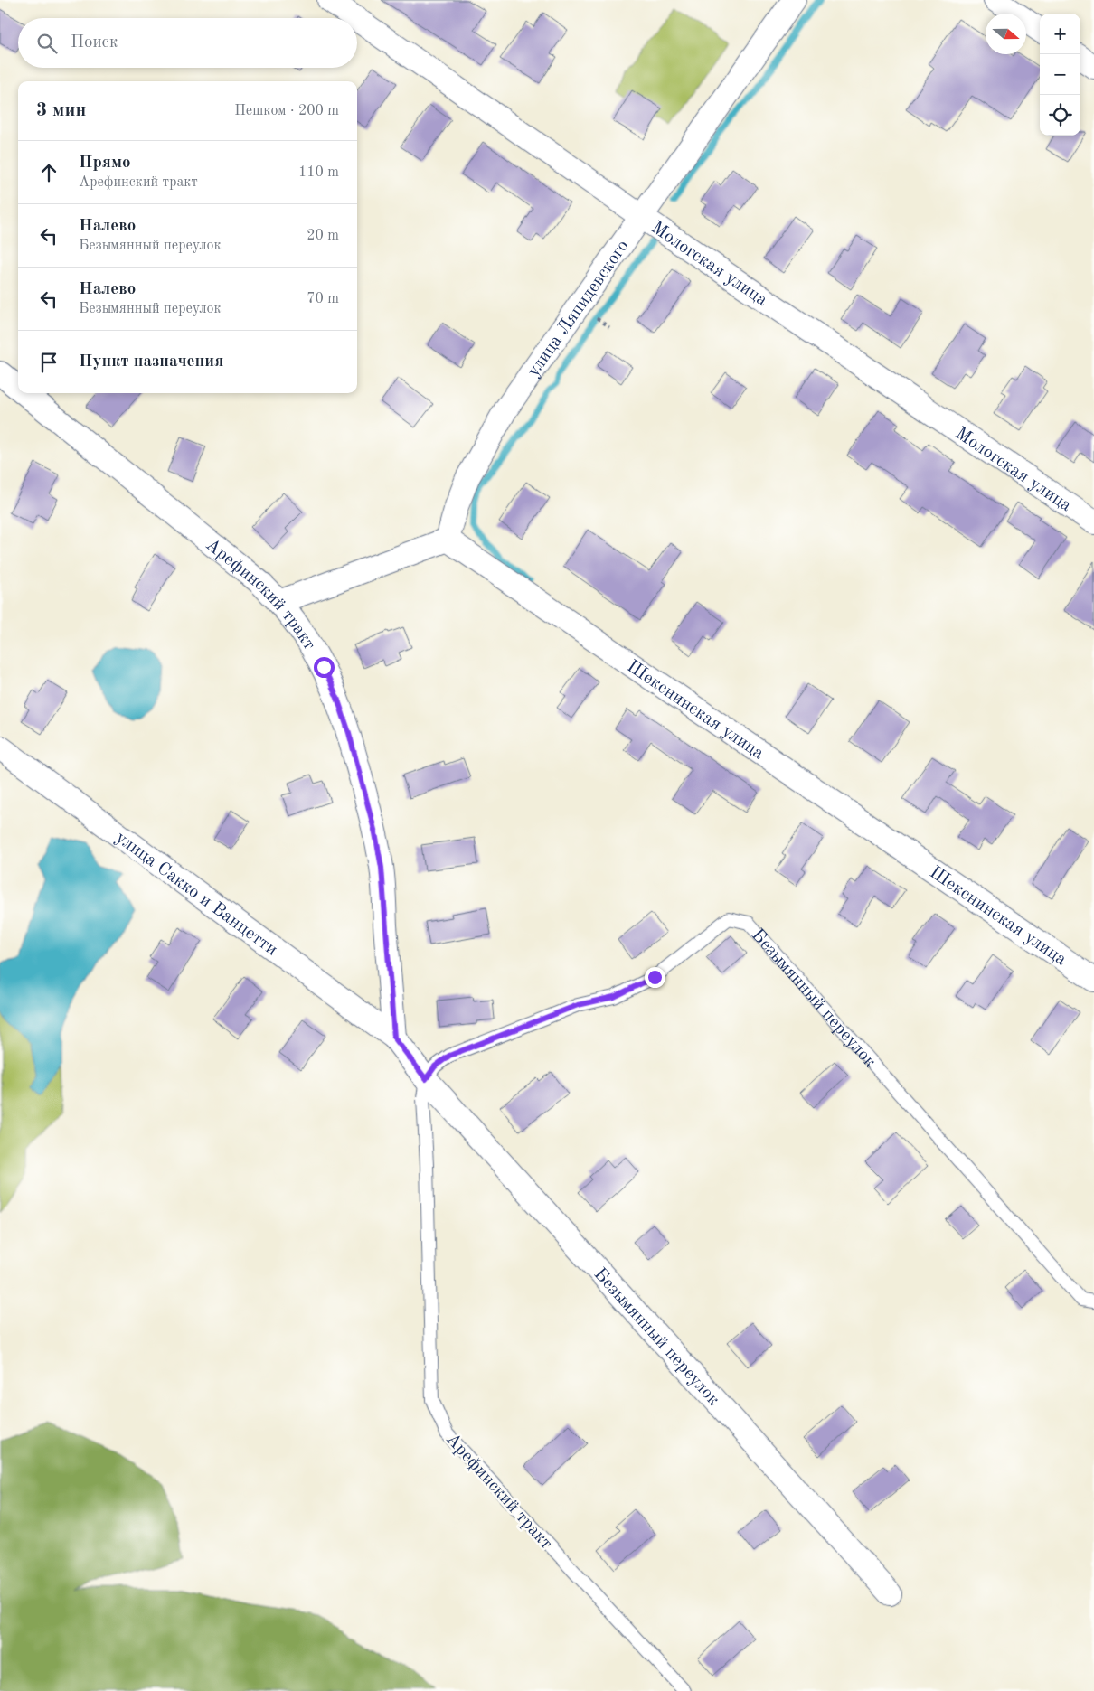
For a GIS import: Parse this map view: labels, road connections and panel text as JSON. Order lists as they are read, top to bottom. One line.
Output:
{"streets":{"street":["Мологская улица","улица Ляпидевского","Арефинский тракт","Шекснинская улица","улица Сакко и Ванцетти","Безымянный переулок"]},"crossings":[["Мологская улица","улица Ляпидевского"],["улица Ляпидевского","Шекснинская улица"],["Арефинский тракт","улица Сакко и Ванцетти"],["Арефинский тракт","Безымянный переулок"],["улица Сакко и Ванцетти","Безымянный переулок"]],"north":"right","page":{"map_buttons":["+","−"],"search":"Поиск","heading":["3 мин","Пешком · 200 m"],"list":[["Прямо","Арефинский тракт","110 m"],["Налево","Безымянный переулок","20 m"],["Налево","Безымянный переулок","70 m"],"Пункт назначения"]}}
